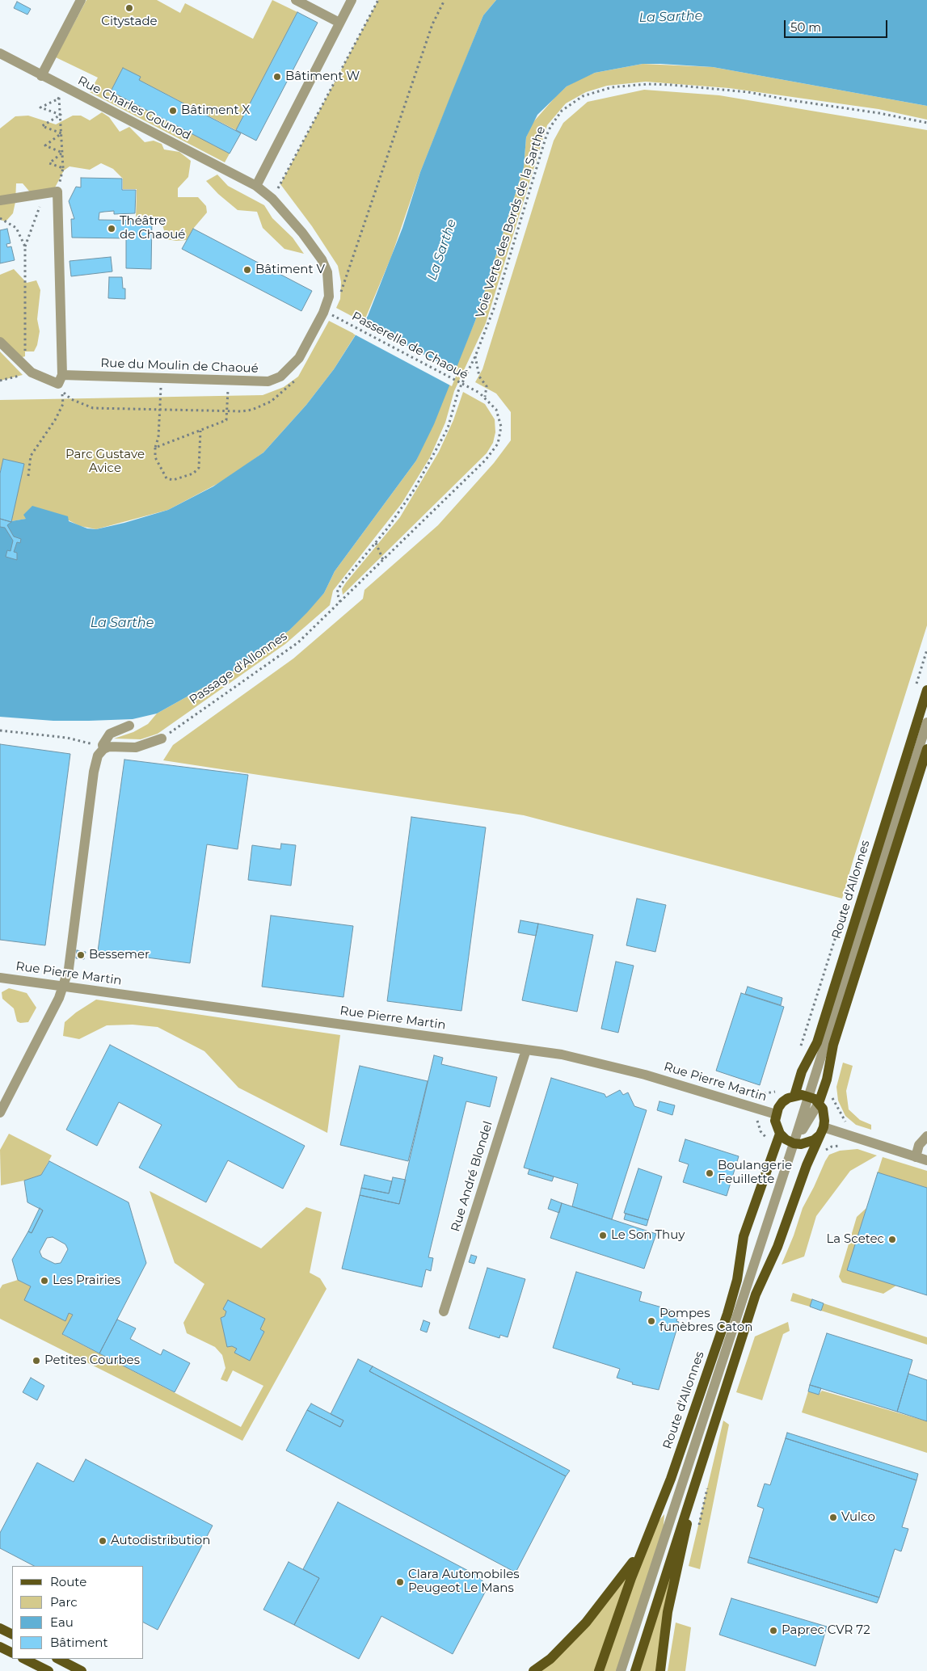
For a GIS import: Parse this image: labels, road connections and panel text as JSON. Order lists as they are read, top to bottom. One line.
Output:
{"streets":{"main road":["Route d'Allonnes"],"street":["Rue Charles Gounod","Rue du Moulin de Chaoué","Rue Pierre Martin","Rue André Blondel"],"path":["Voie Verte des Bords de la Sarthe","Passerelle de Chaoué","Passage d'Allonnes"]},"crossings":[["Rue Charles Gounod","Rue du Moulin de Chaoué"],["Voie Verte des Bords de la Sarthe","Passage d'Allonnes"],["Passerelle de Chaoué","Passage d'Allonnes"],["Route d'Allonnes","Rue Pierre Martin"],["Rue Pierre Martin","Rue André Blondel"]],"water":["La Sarthe"],"parks":["Parc Gustave Avice"],"places":["Citystade","Bâtiment W","Bâtiment X","Théâtre de Chaoué","Bâtiment V","Bessemer","Boulangerie Feuillette","Le Son Thuy","La Scetec","Les Prairies","Pompes funèbres Caton","Petites Courbes","Vulco","Autodistribution","Clara Automobiles Peugeot Le Mans","Paprec CVR 72"],"legend":["Route","Parc","Eau","Bâtiment"],"scale_bar":"50 m"}
